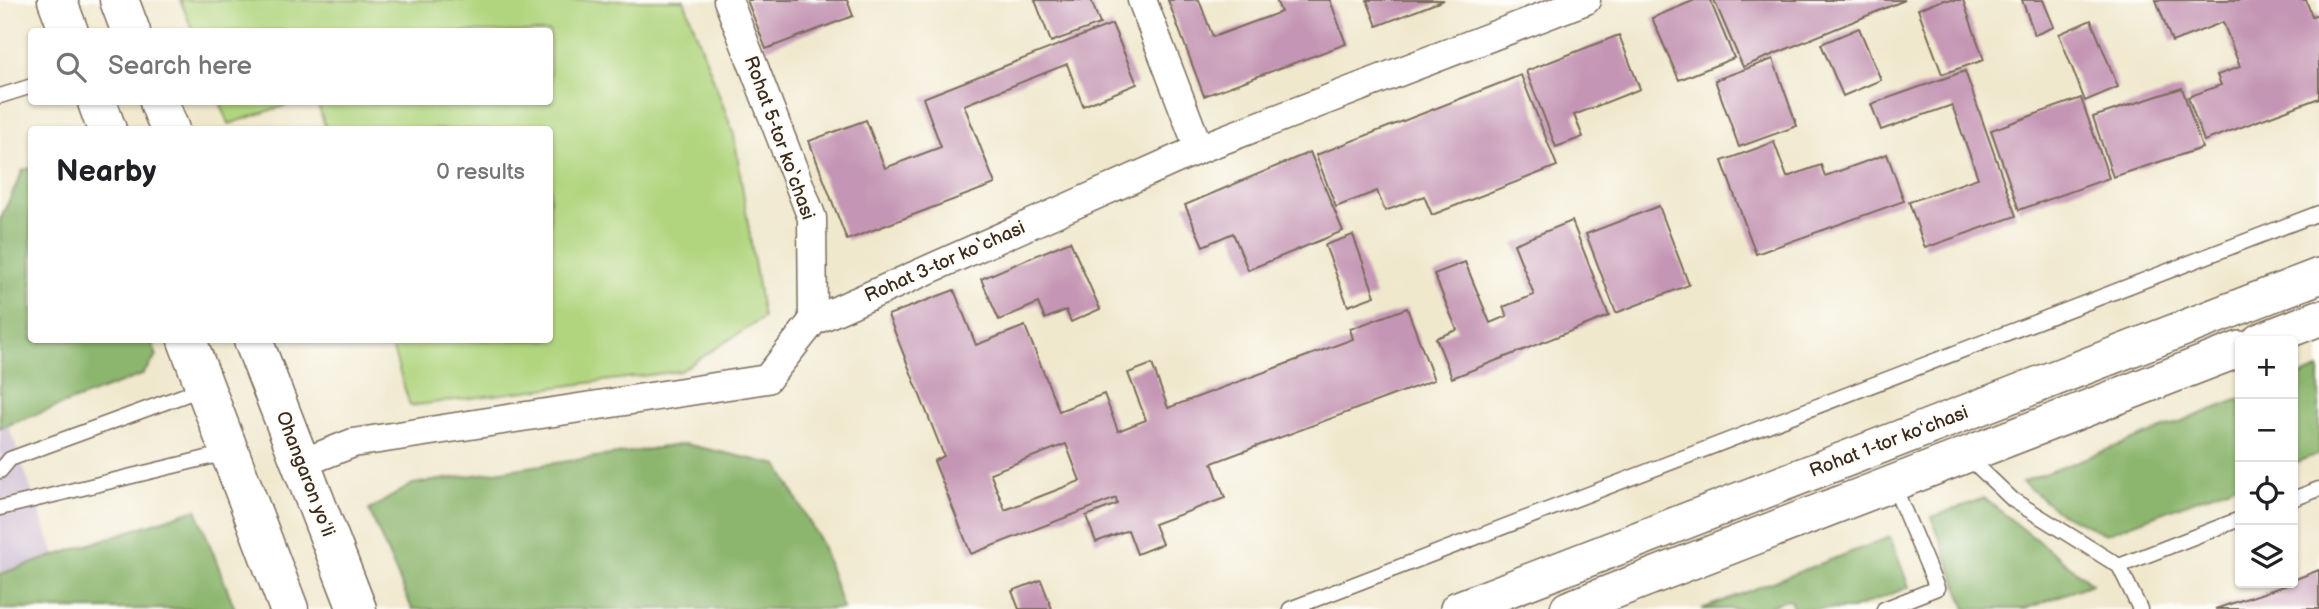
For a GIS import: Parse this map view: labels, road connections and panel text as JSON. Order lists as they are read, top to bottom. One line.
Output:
{"streets":{"highway":["Ohangaron yoʻli"],"street":["Rohat 5-tor ko‘chasi","Rohat 3-tor ko‘chasi","Rohat 1-tor koʻchasi"]},"crossings":[["Rohat 5-tor ko‘chasi","Rohat 3-tor ko‘chasi"],["Rohat 3-tor ko‘chasi","Ohangaron yoʻli"]],"page":{"search":"Search here","heading":["Nearby","0 results"],"map_buttons":["+","−"]}}
